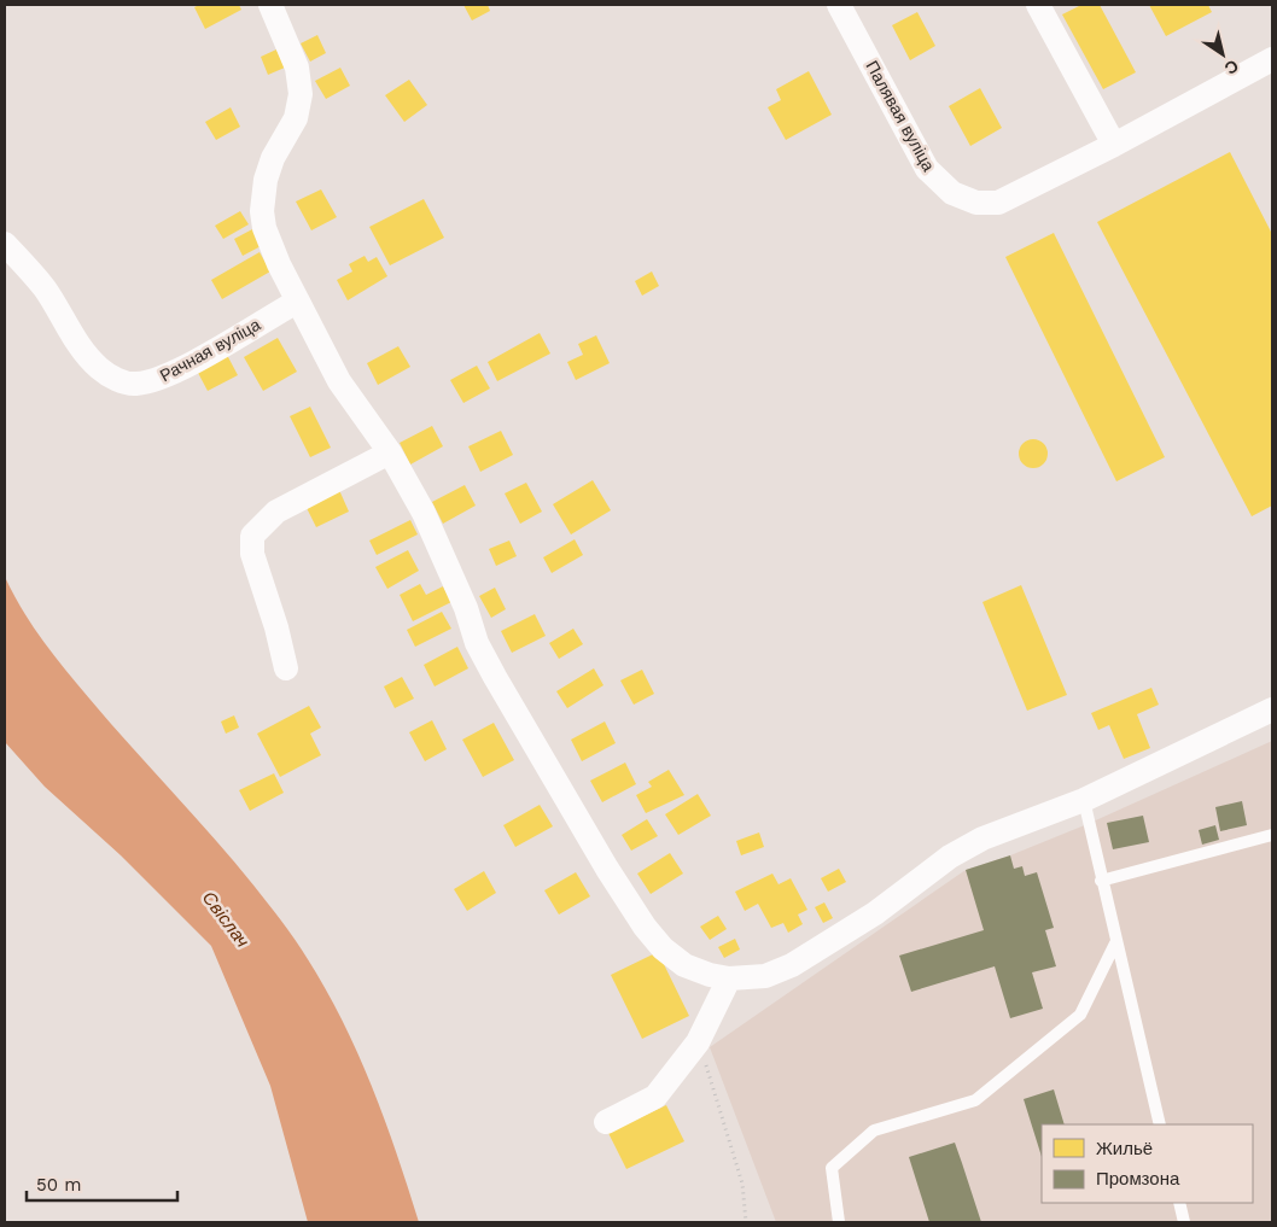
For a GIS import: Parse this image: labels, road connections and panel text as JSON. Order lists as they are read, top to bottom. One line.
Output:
{"streets":{"street":["Палявая вуліца","Рачная вуліца"]},"water":["Свіслач"],"legend":["Жильё","Промзона"],"scale_bar":"50 m","north":"bottom right"}
